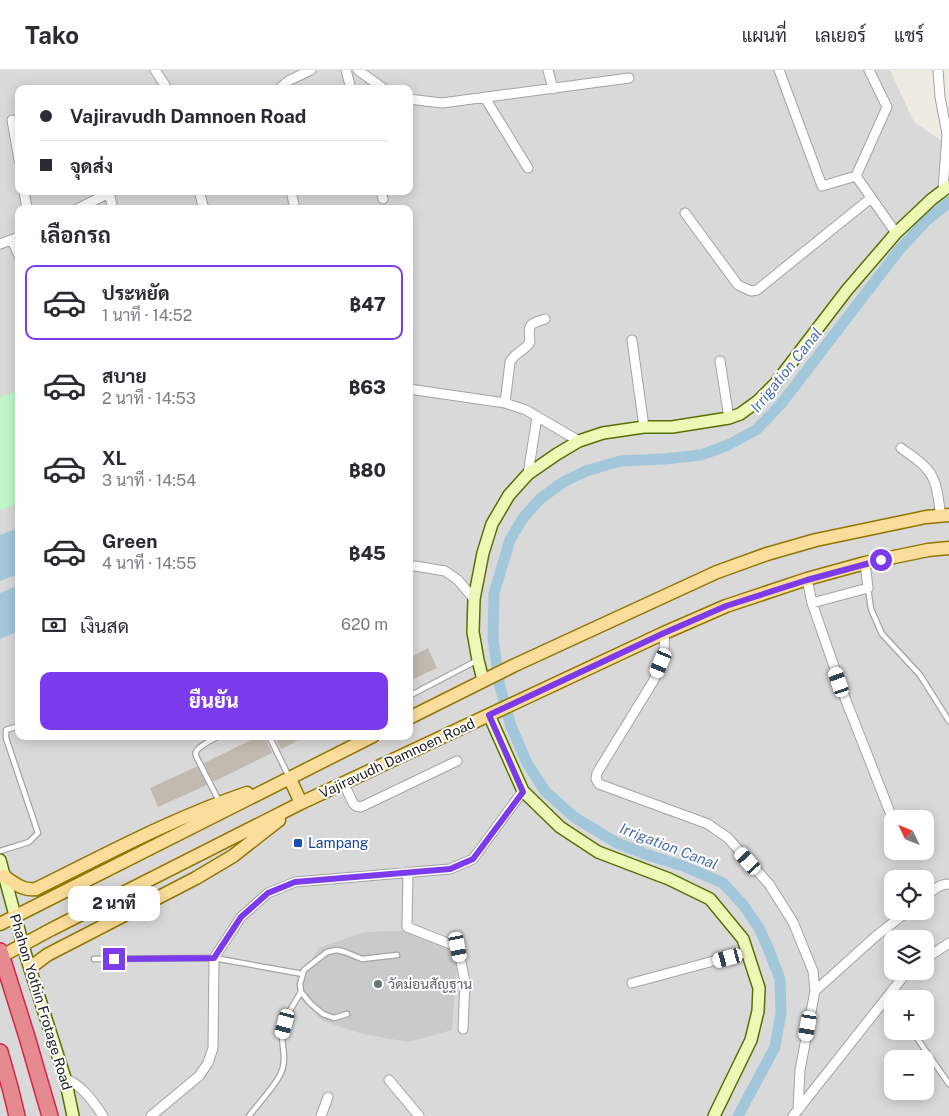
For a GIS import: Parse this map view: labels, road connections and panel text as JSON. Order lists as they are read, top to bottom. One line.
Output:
{"streets":{"main road":["Vajiravudh Damnoen Road"],"street":["Phahon Yothin Frotage Road"]},"crossings":[["Vajiravudh Damnoen Road","Phahon Yothin Frotage Road"]],"water":["Irrigation Canal"],"places":{"transit":["Lampang"],"other":["วัดม่อนสัญฐาน"]},"north":"top left","page":{"header":"Tako","nav":["แผนที่","เลเยอร์","แชร์"],"banner":["Vajiravudh Damnoen Road","จุดส่ง"],"heading":"เลือกรถ","list":[{"name":"ประหยัด","note":"1 นาที · 14:52","value":"฿47"},{"name":"สบาย","note":"2 นาที · 14:53","value":"฿63"},{"name":"XL","note":"3 นาที · 14:54","value":"฿80"},{"name":"Green","note":"4 นาที · 14:55","value":"฿45"}],"pay":["เงินสด","620 m"],"buttons":"ยืนยัน","map_buttons":["+","−"],"bubble":"2 นาที"}}
